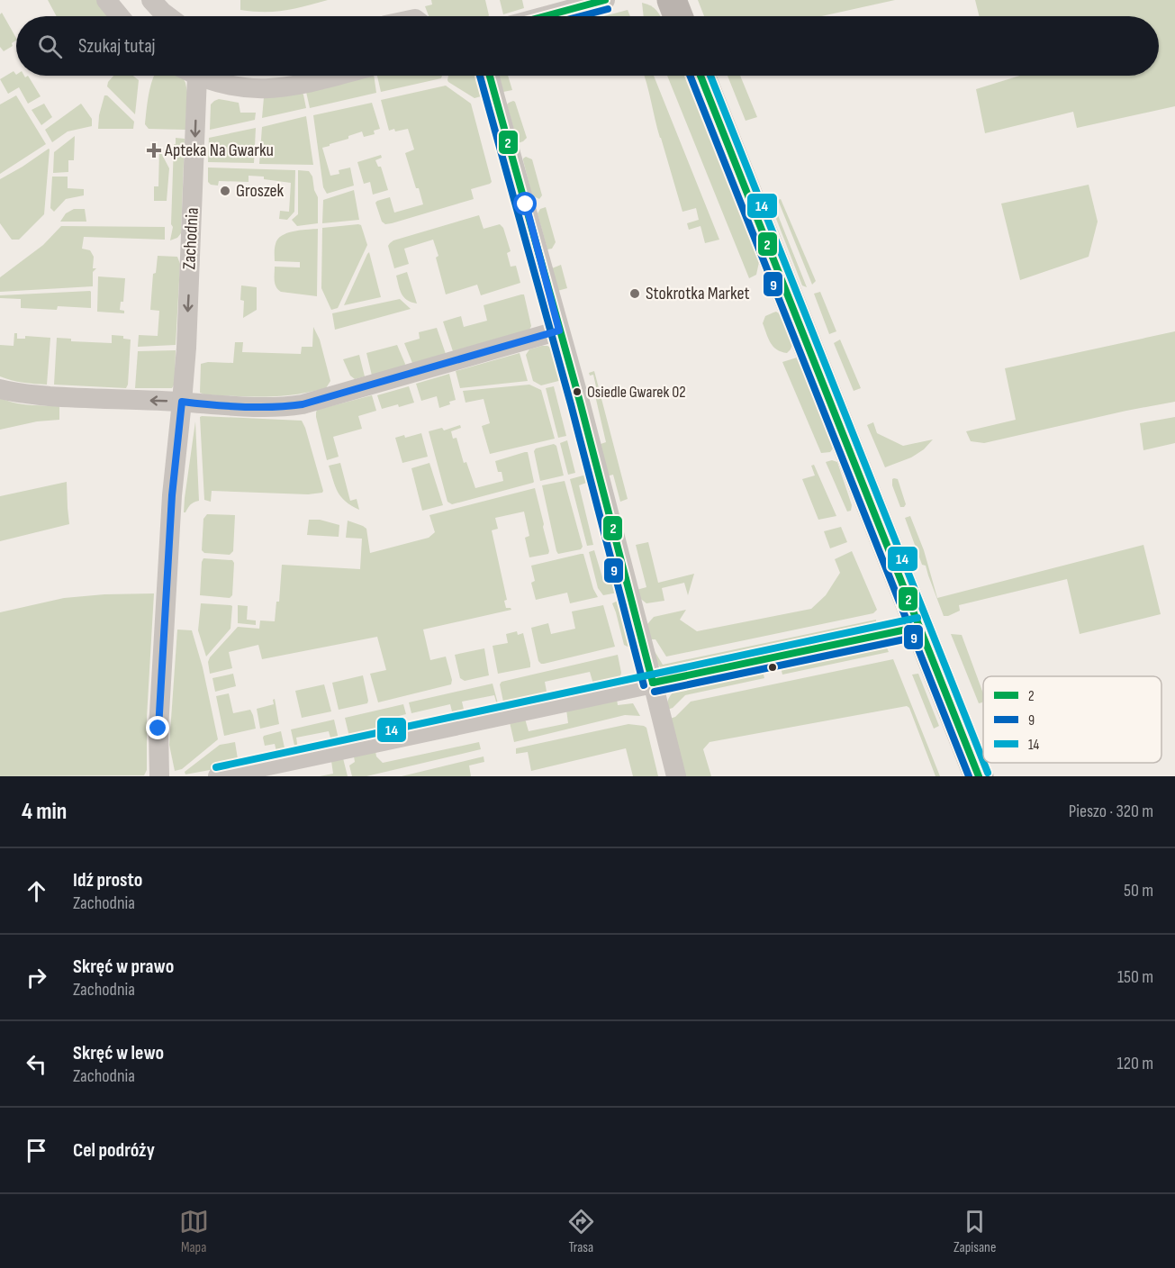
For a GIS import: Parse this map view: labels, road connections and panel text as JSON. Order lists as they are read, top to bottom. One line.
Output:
{"streets":{"street":["Zachodnia"]},"one_way":["Zachodnia"],"places":{"health":["Apteka Na Gwarku"],"other":["Groszek","Stokrotka Market","Osiedle Gwarek 02"]},"lines":["transit line 2","transit line 9","transit line 14"],"legend":["2","9","14"],"page":{"search":"Szukaj tutaj","heading":["4 min","Pieszo · 320 m"],"list":[["Idź prosto","Zachodnia","50 m"],["Skręć w prawo","Zachodnia","150 m"],["Skręć w lewo","Zachodnia","120 m"],"Cel podróży"],"nav":["Mapa","Trasa","Zapisane"]}}
